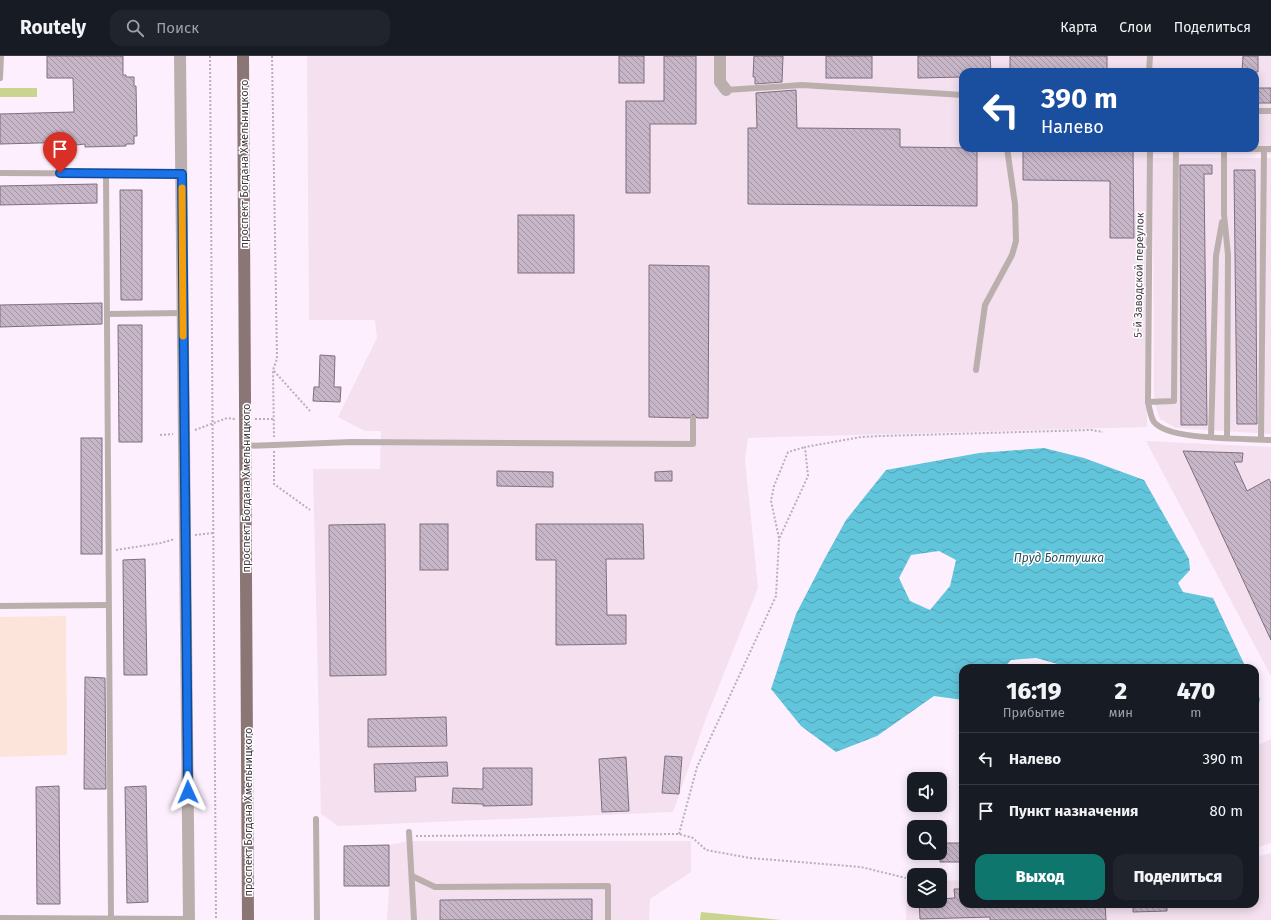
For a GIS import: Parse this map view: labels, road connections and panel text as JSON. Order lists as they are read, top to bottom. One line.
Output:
{"streets":{"main road":["проспект Богдана Хмельницкого"],"lane":["5-й Заводской переулок"]},"water":["Пруд Болтушка"],"page":{"header":"Routely","search":"Поиск","nav":["Карта","Слои","Поделиться"],"turn":["390 m","Налево"],"eta":["16:19","Прибытие","2","мин","470","m"],"list":[{"name":"Налево","value":"390 m"},{"name":"Пункт назначения","value":"80 m"}],"buttons":["Выход","Поделиться"]}}
